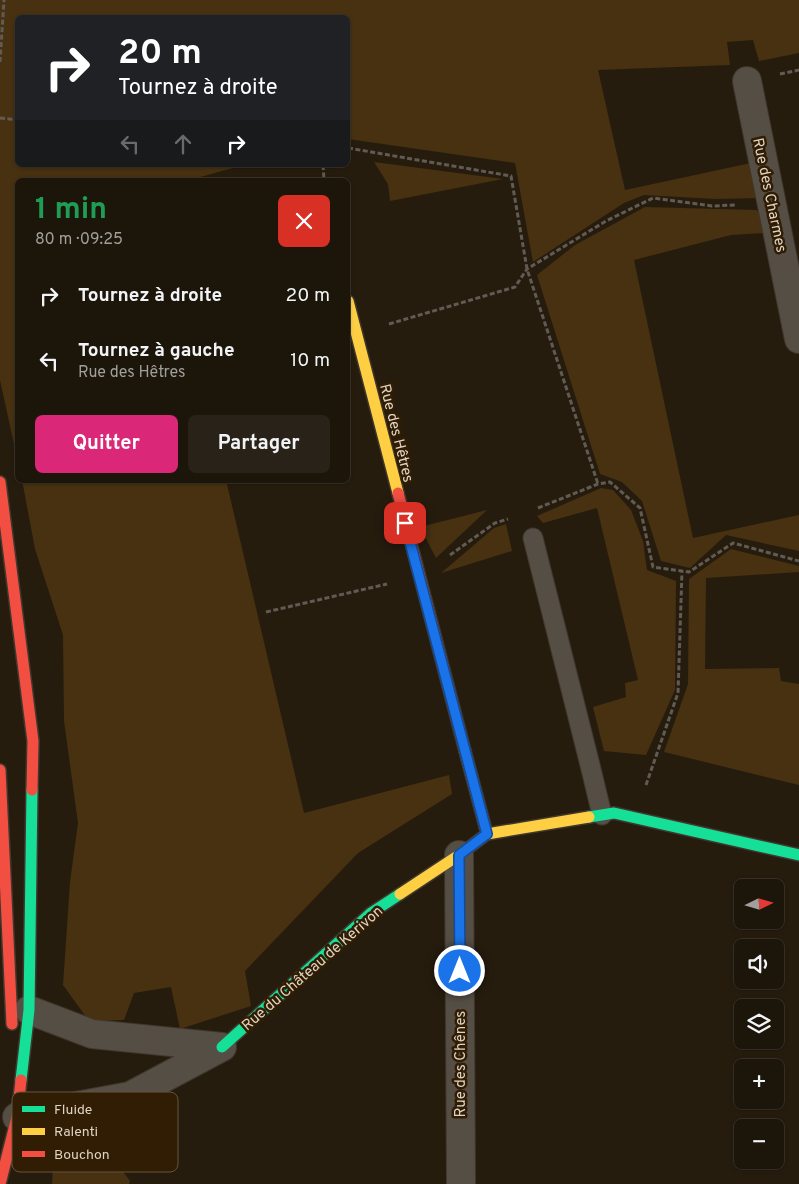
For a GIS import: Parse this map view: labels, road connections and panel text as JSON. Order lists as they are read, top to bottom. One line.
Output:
{"streets":{"street":["Rue des Charmes","Rue des Hêtres","Rue du Château de Kerivon","Rue des Chênes"]},"crossings":[["Rue des Hêtres","Rue du Château de Kerivon"],["Rue du Château de Kerivon","Rue des Chênes"]],"legend":["Fluide","Ralenti","Bouchon"],"north":"right","page":{"turn":["20 m","Tournez à droite"],"heading":["1 min","80 m · 09:25"],"list":[{"name":"Tournez à droite","value":"20 m"},{"name":"Tournez à gauche","note":"Rue des Hêtres","value":"10 m"}],"buttons":["Quitter","Partager"],"map_buttons":["+","−"]}}
